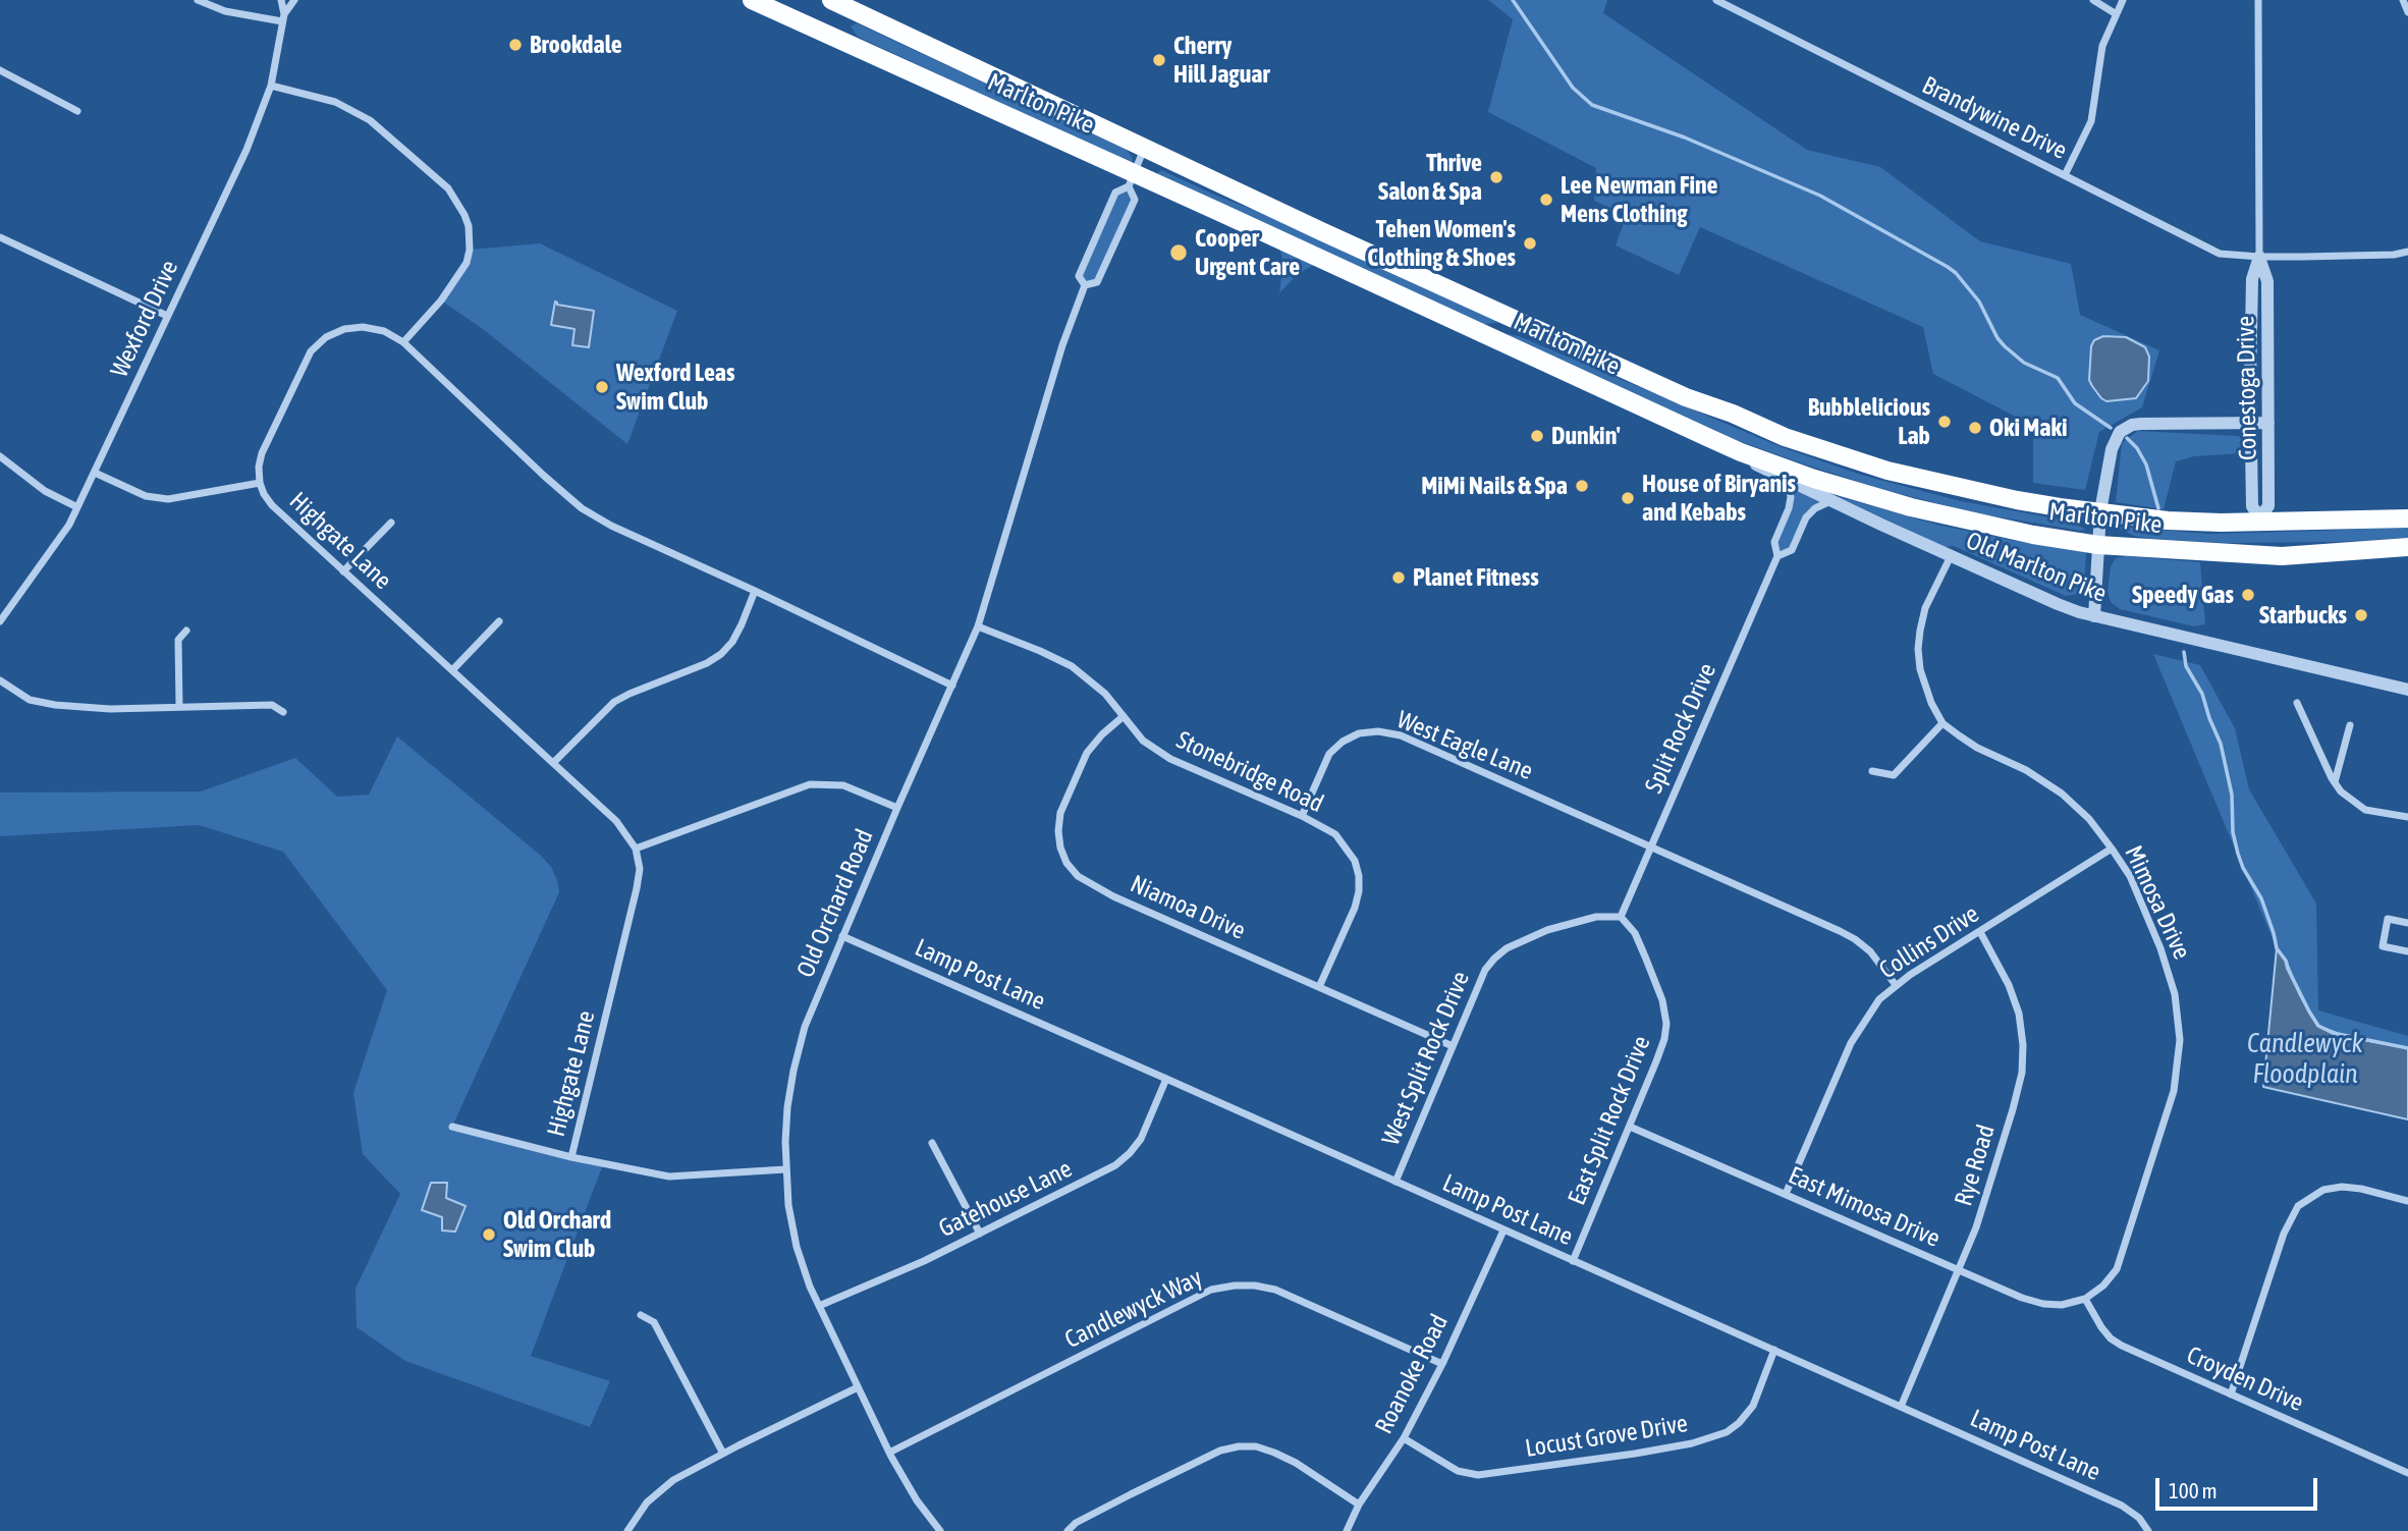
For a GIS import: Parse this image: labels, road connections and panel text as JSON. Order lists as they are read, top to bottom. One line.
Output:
{"streets":{"highway":["Marlton Pike"],"street":["Brandywine Drive","Wexford Drive","Conestoga Drive","Highgate Lane","Old Marlton Pike","Split Rock Drive","West Eagle Lane","Stonebridge Road","Mimosa Drive","Old Orchard Road","Niamoa Drive","Collins Drive","Lamp Post Lane","West Split Rock Drive","East Split Rock Drive","Rye Road","Gatehouse Lane","East Mimosa Drive","Candlewyck Way","Roanoke Road","Croyden Drive","Locust Grove Drive"]},"crossings":[["Marlton Pike","Conestoga Drive"],["Marlton Pike","Old Marlton Pike"],["Marlton Pike","Old Orchard Road"],["Brandywine Drive","Conestoga Drive"],["Highgate Lane","Old Orchard Road"],["Old Marlton Pike","Split Rock Drive"],["Old Marlton Pike","Mimosa Drive"],["Split Rock Drive","West Eagle Lane"],["Split Rock Drive","West Split Rock Drive"],["Split Rock Drive","East Split Rock Drive"],["West Eagle Lane","Stonebridge Road"],["West Eagle Lane","Collins Drive"],["Stonebridge Road","Old Orchard Road"],["Stonebridge Road","Niamoa Drive"],["Mimosa Drive","Collins Drive"],["Mimosa Drive","East Mimosa Drive"],["Mimosa Drive","Croyden Drive"],["Old Orchard Road","Lamp Post Lane"],["Old Orchard Road","Gatehouse Lane"],["Old Orchard Road","Candlewyck Way"],["Niamoa Drive","West Split Rock Drive"],["Collins Drive","Rye Road"],["Collins Drive","East Mimosa Drive"],["Lamp Post Lane","West Split Rock Drive"],["Lamp Post Lane","East Split Rock Drive"],["Lamp Post Lane","Rye Road"],["Lamp Post Lane","Gatehouse Lane"],["Lamp Post Lane","Roanoke Road"],["Lamp Post Lane","Locust Grove Drive"],["West Split Rock Drive","East Split Rock Drive"],["East Split Rock Drive","East Mimosa Drive"],["Rye Road","East Mimosa Drive"],["East Mimosa Drive","Croyden Drive"],["Candlewyck Way","Roanoke Road"],["Roanoke Road","Locust Grove Drive"]],"water":["Candlewyck Floodplain"],"places":["Brookdale","Cherry Hill Jaguar","Thrive Salon & Spa","Lee Newman Fine Mens Clothing","Tehen Women's Clothing & Shoes","Cooper Urgent Care","Wexford Leas Swim Club","Bubblelicious Lab","Oki Maki","Dunkin'","MiMi Nails & Spa","House of Biryanis and Kebabs","Planet Fitness","Speedy Gas","Starbucks","Old Orchard Swim Club"],"scale_bar":"100 m"}
